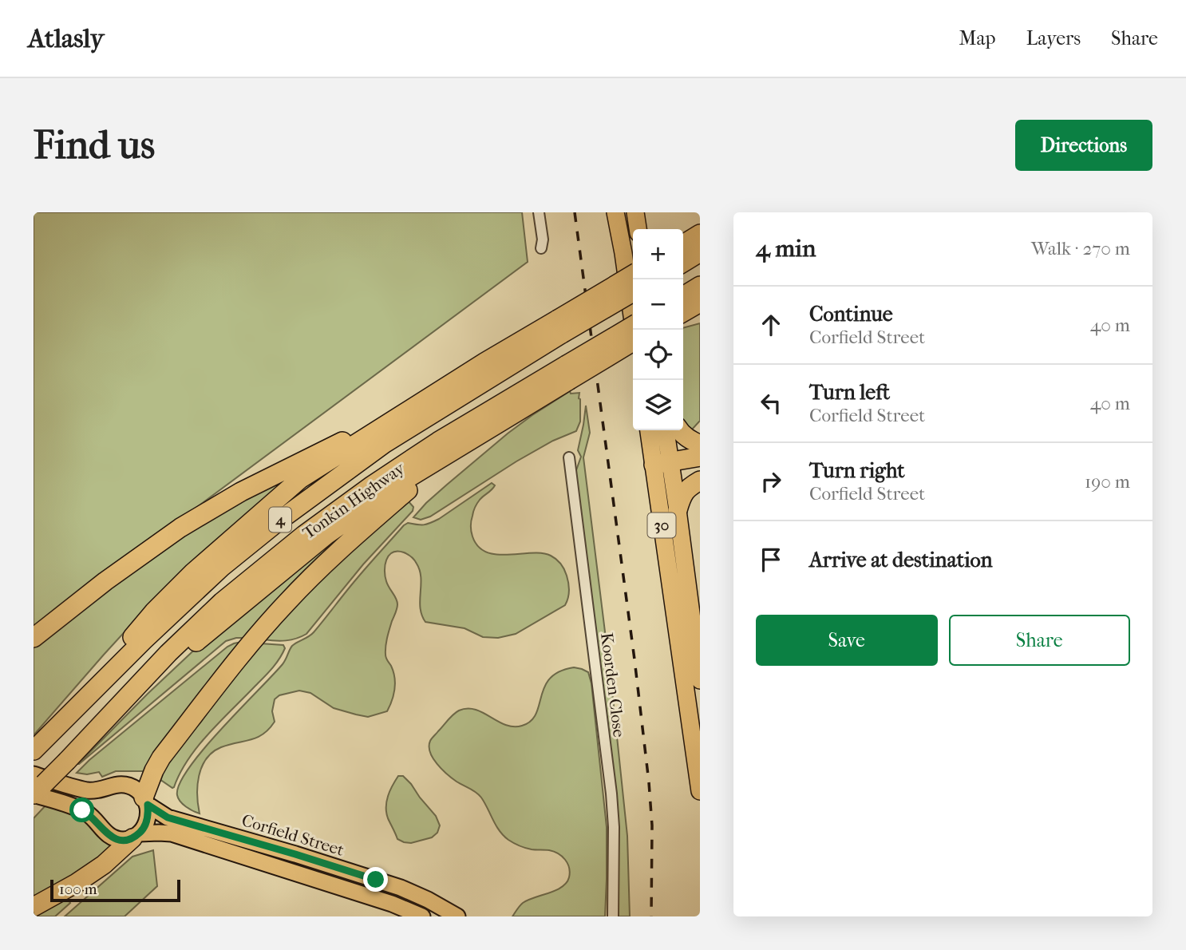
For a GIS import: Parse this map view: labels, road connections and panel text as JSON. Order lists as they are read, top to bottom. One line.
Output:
{"streets":{"highway":["Tonkin Highway","4","30"],"main road":["Corfield Street"],"street":["Koorden Close"]},"crossings":[["Tonkin Highway","Corfield Street"]],"scale_bar":"100 m","page":{"header":"Atlasly","nav":["Map","Layers","Share"],"buttons":["Directions",["Save","Share"]],"title":"Find us","heading":["4 min","Walk · 270 m"],"map_buttons":["+","−"],"list":[["Continue","Corfield Street","40 m"],["Turn left","Corfield Street","40 m"],["Turn right","Corfield Street","190 m"],"Arrive at destination"],"scale":"100 m"}}
